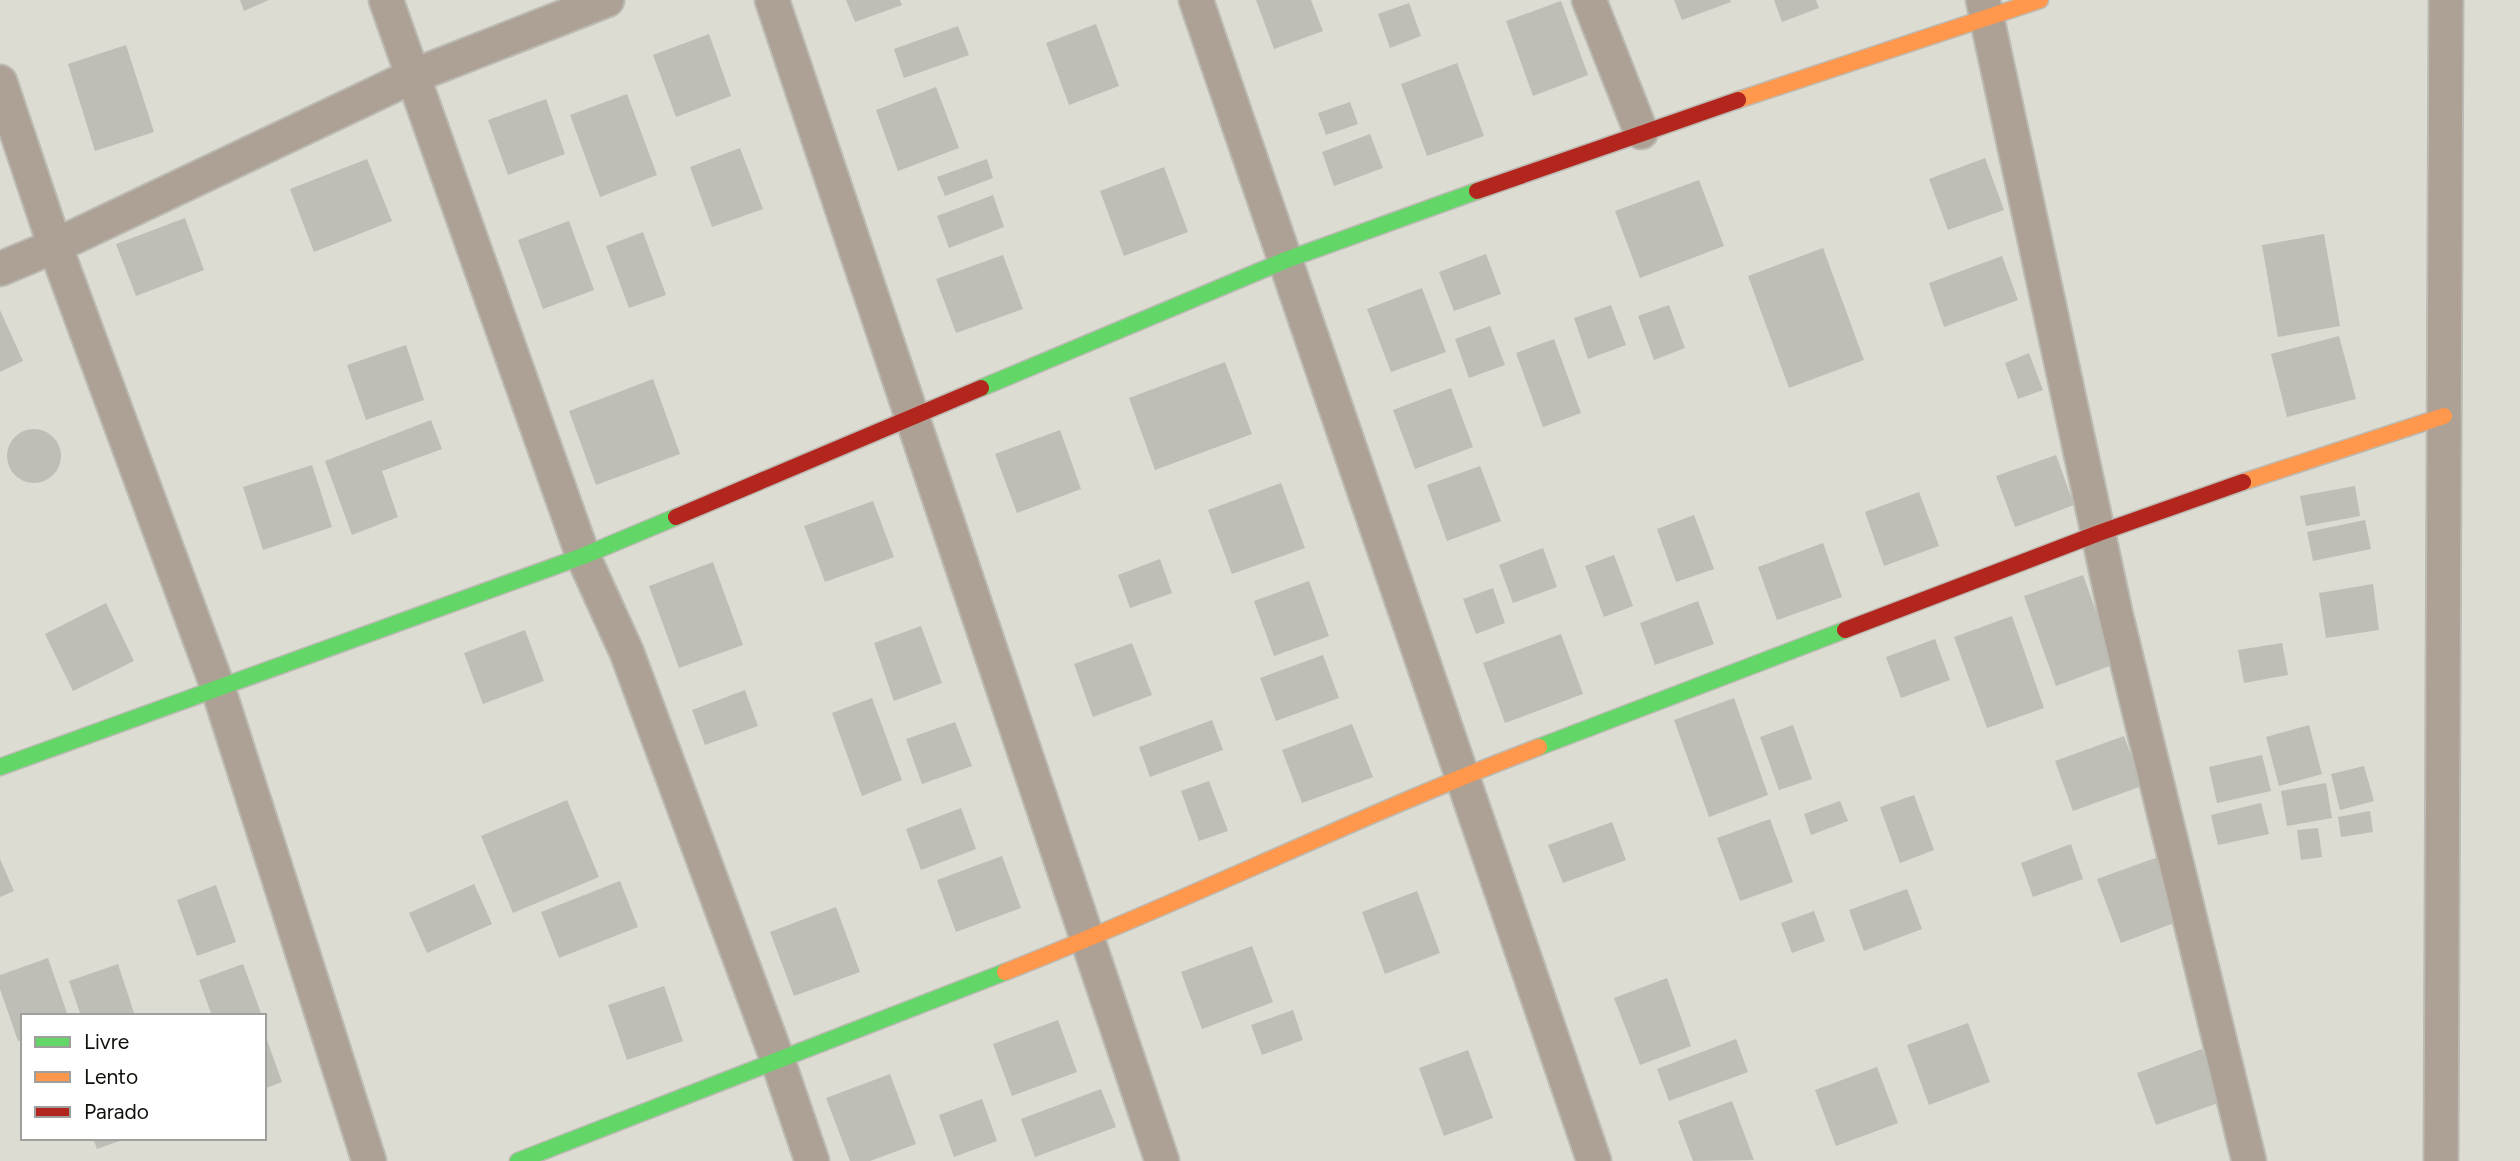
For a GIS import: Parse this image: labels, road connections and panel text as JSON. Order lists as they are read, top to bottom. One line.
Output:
{"legend":["Livre","Lento","Parado"]}
